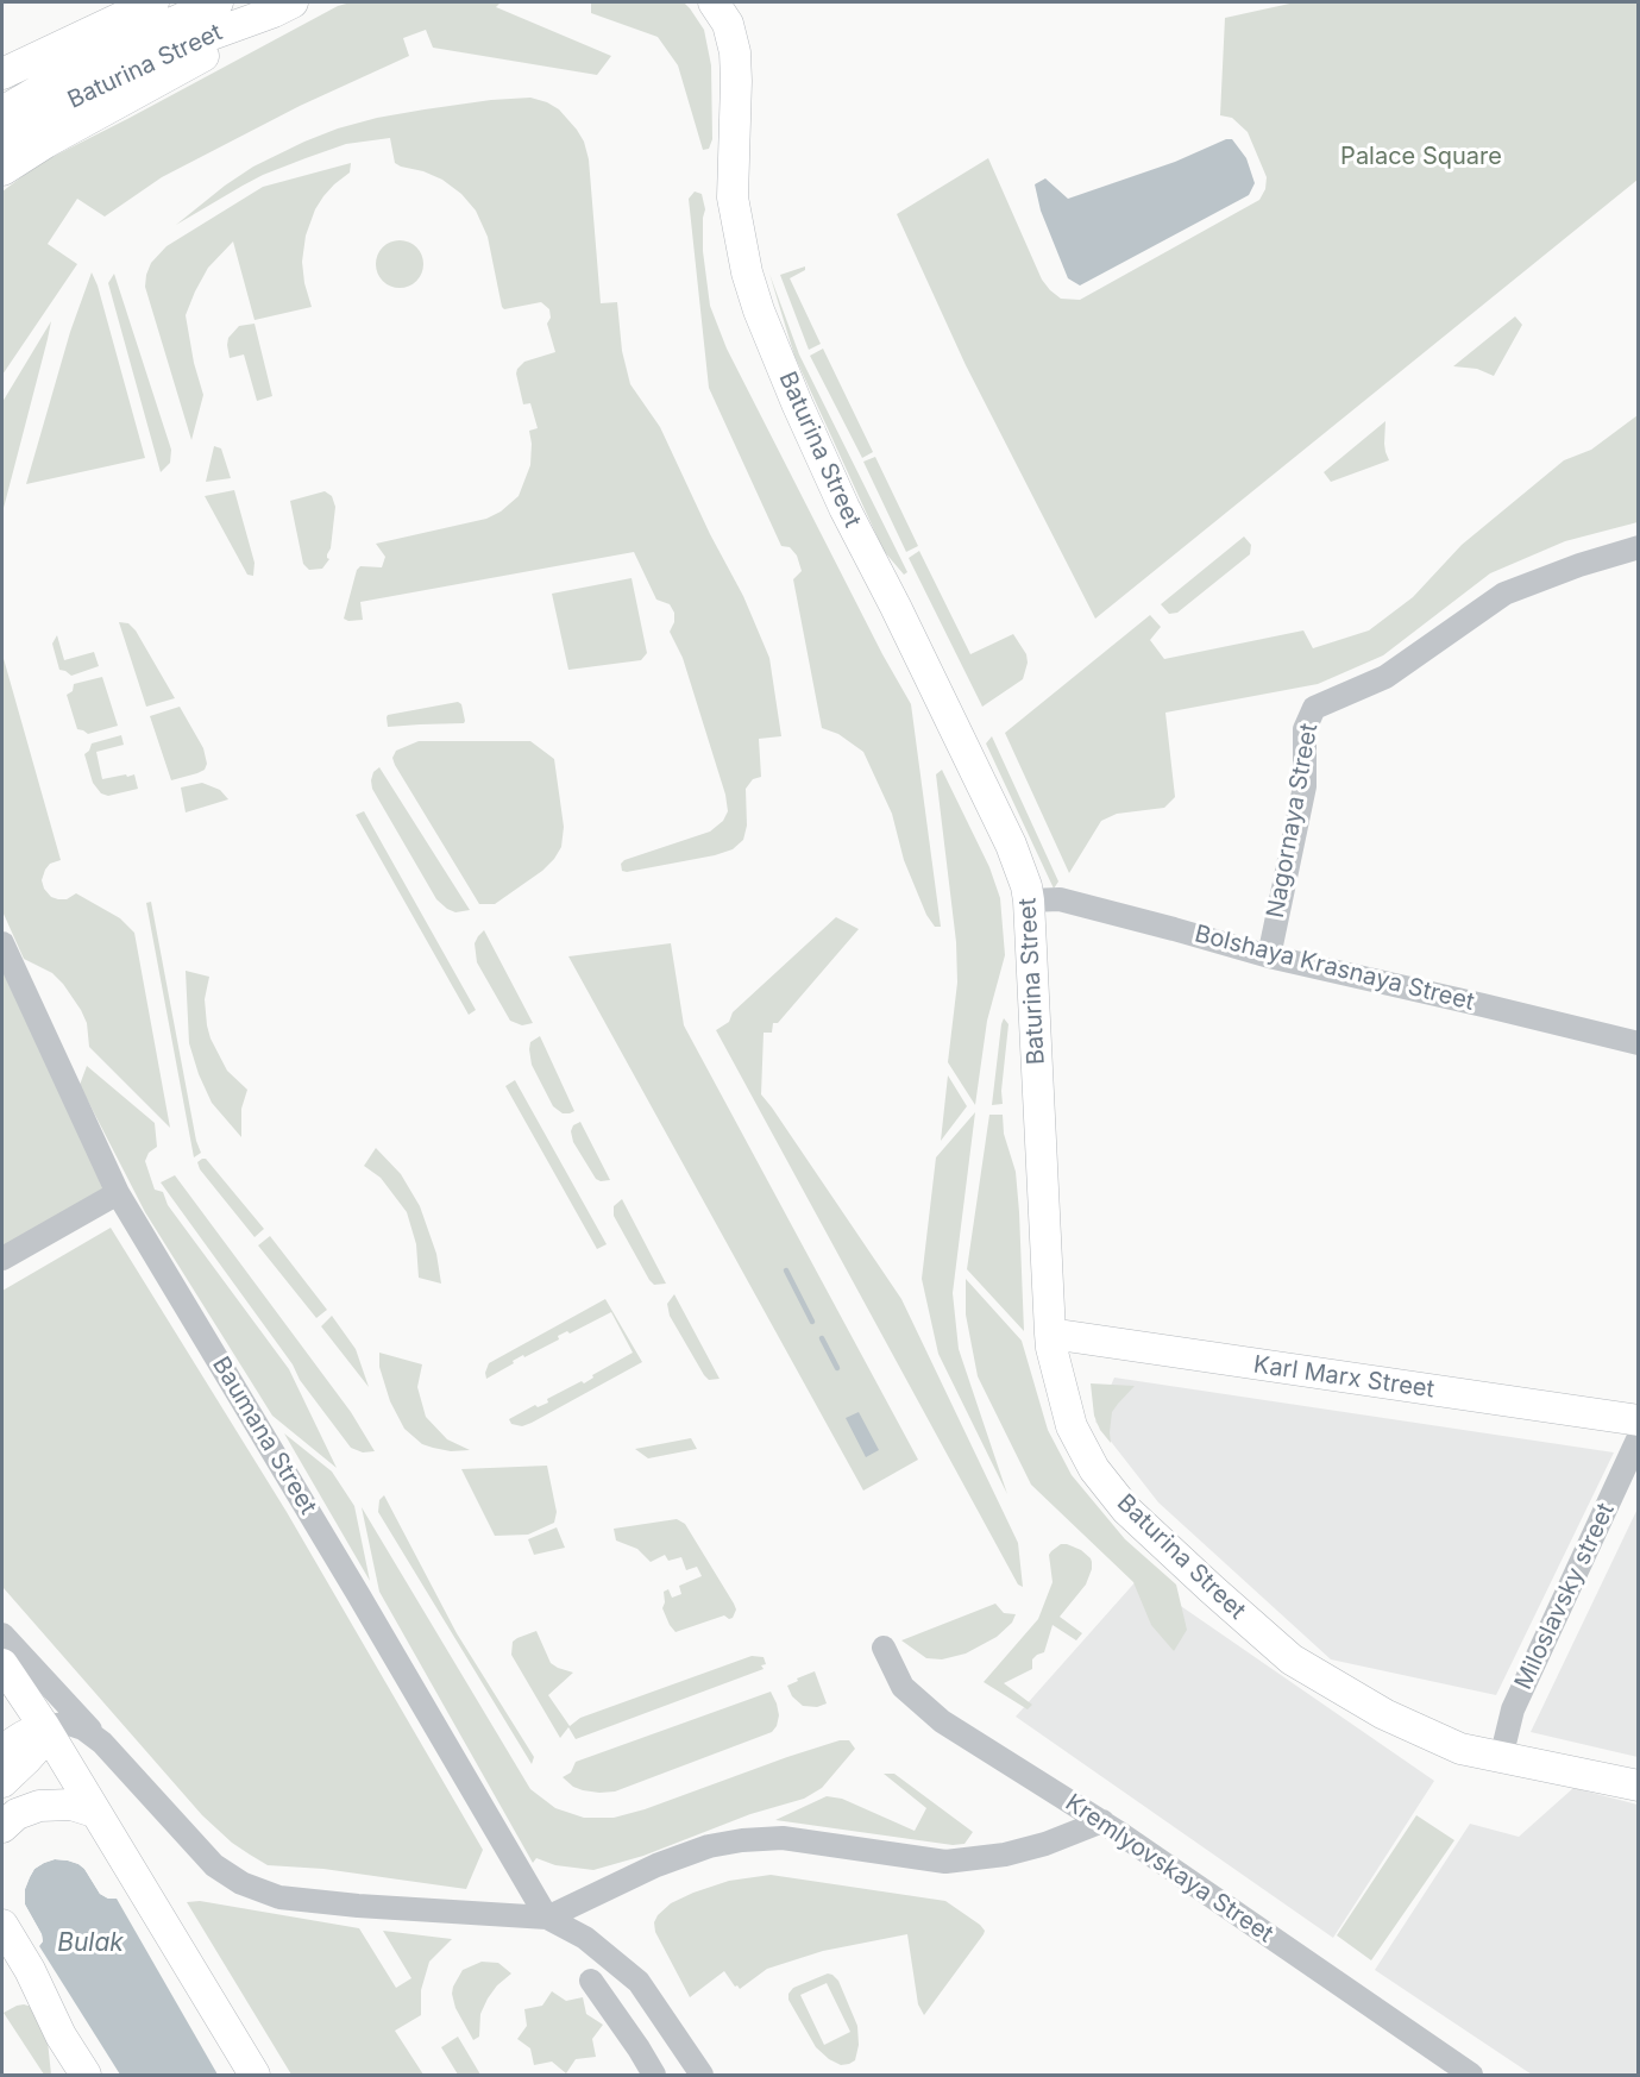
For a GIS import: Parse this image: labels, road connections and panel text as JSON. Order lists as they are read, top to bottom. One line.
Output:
{"streets":{"main road":["Baturina Street","Karl Marx Street"],"street":["Nagornaya Street","Bolshaya Krasnaya Street","Baumana Street","Miloslavsky street","Kremlyovskaya Street"]},"crossings":[["Baturina Street","Bolshaya Krasnaya Street"],["Baturina Street","Karl Marx Street"],["Baturina Street","Miloslavsky street"],["Nagornaya Street","Bolshaya Krasnaya Street"],["Karl Marx Street","Miloslavsky street"]],"water":["Bulak"],"parks":["Palace Square"]}
